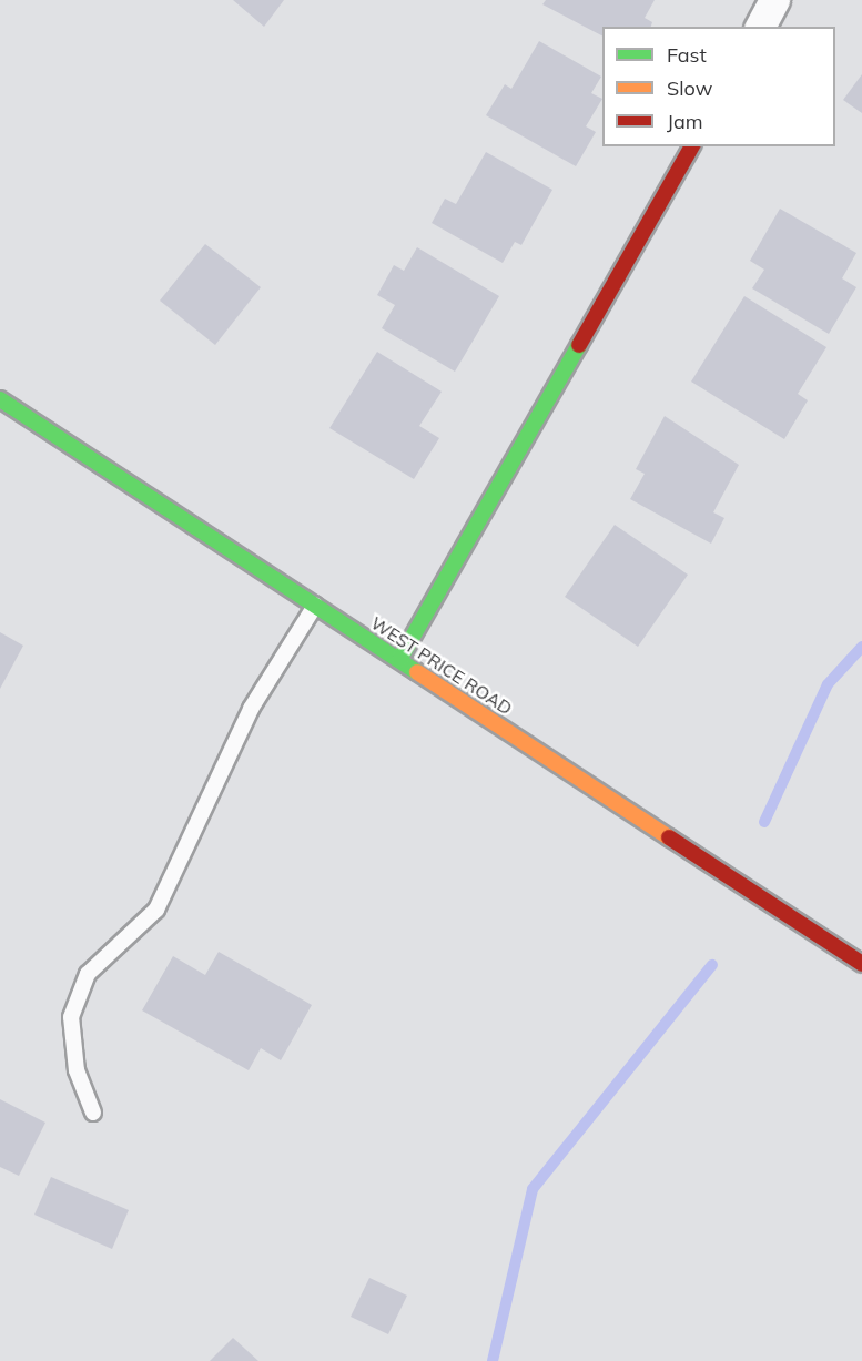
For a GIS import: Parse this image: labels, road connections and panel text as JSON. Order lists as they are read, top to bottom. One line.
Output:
{"streets":{"street":["WEST PRICE ROAD"]},"legend":["Fast","Slow","Jam"]}
